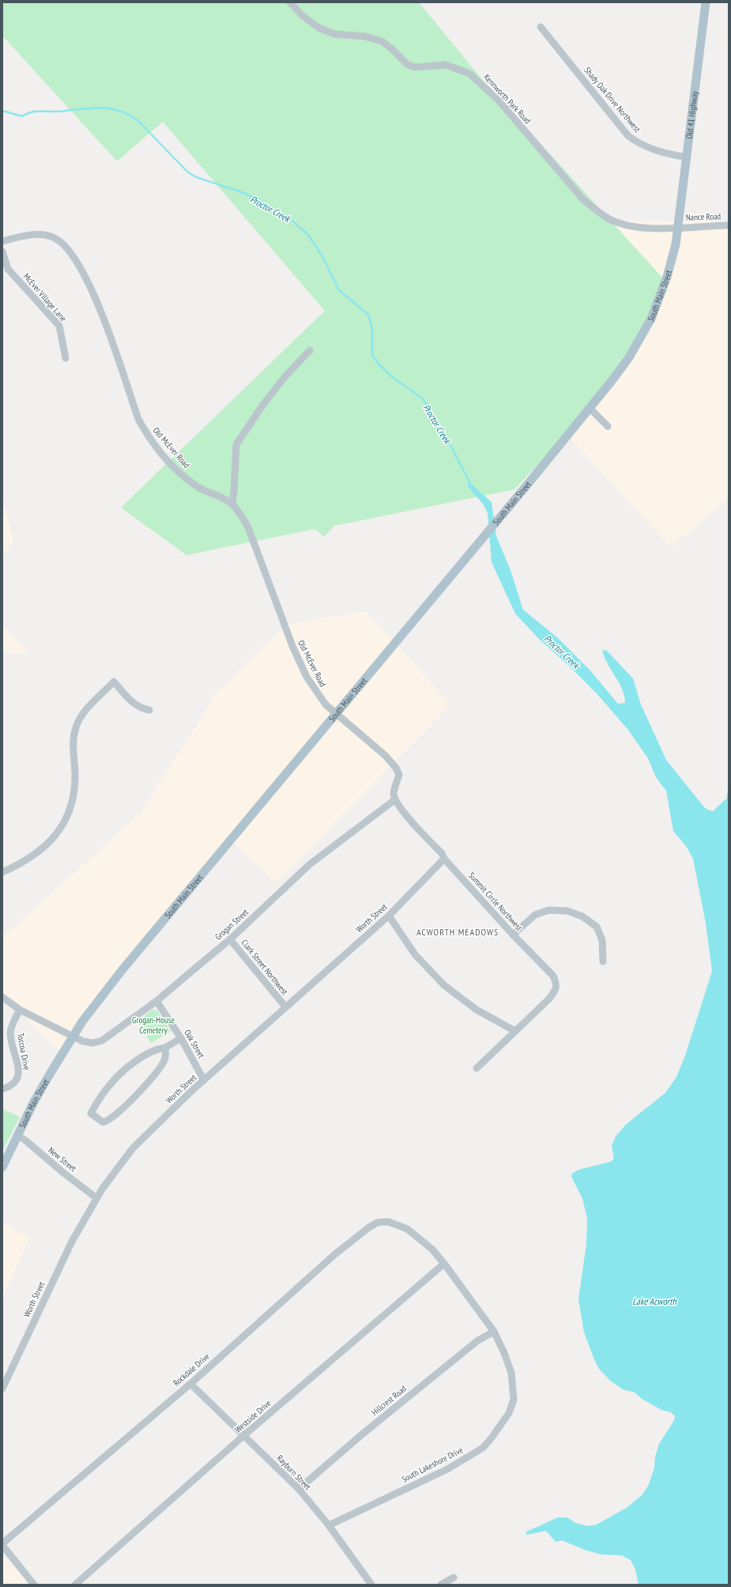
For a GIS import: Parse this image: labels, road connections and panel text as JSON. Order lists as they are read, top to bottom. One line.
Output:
{"streets":{"main road":["Old 41 Highway","South Main Street"],"street":["Kennworth Park Road","Shady Oak Drive Northwest","Nance Road","McEver Village Lane","Old McEver Road","Summit Circle Northwest","Worth Street","Grogan Street","Clark Street Northwest","Oak Street","Toccoa Drive","New Street","Rockdale Drive","Hillcrest Road","Westside Drive","South Lakeshore Drive","Rayburn Street"]},"crossings":[["Kennworth Park Road","Old 41 Highway"],["Kennworth Park Road","Nance Road"],["Kennworth Park Road","South Main Street"],["Shady Oak Drive Northwest","Old 41 Highway"],["Old 41 Highway","Nance Road"],["Old 41 Highway","South Main Street"],["Nance Road","South Main Street"],["South Main Street","Old McEver Road"],["South Main Street","Grogan Street"],["South Main Street","New Street"],["Old McEver Road","Summit Circle Northwest"],["Old McEver Road","Grogan Street"],["Summit Circle Northwest","Worth Street"],["Summit Circle Northwest","Grogan Street"],["Worth Street","Clark Street Northwest"],["Worth Street","Oak Street"],["Worth Street","New Street"],["Grogan Street","Clark Street Northwest"],["Grogan Street","Oak Street"],["Grogan Street","Toccoa Drive"],["Rockdale Drive","South Lakeshore Drive"],["Rockdale Drive","Rayburn Street"],["Hillcrest Road","South Lakeshore Drive"],["Hillcrest Road","Rayburn Street"],["Westside Drive","South Lakeshore Drive"],["Westside Drive","Rayburn Street"],["South Lakeshore Drive","Rayburn Street"]],"districts":["ACWORTH MEADOWS"],"water":["Proctor Creek","Lake Acworth"],"parks":["Grogan-House Cemetery"]}
